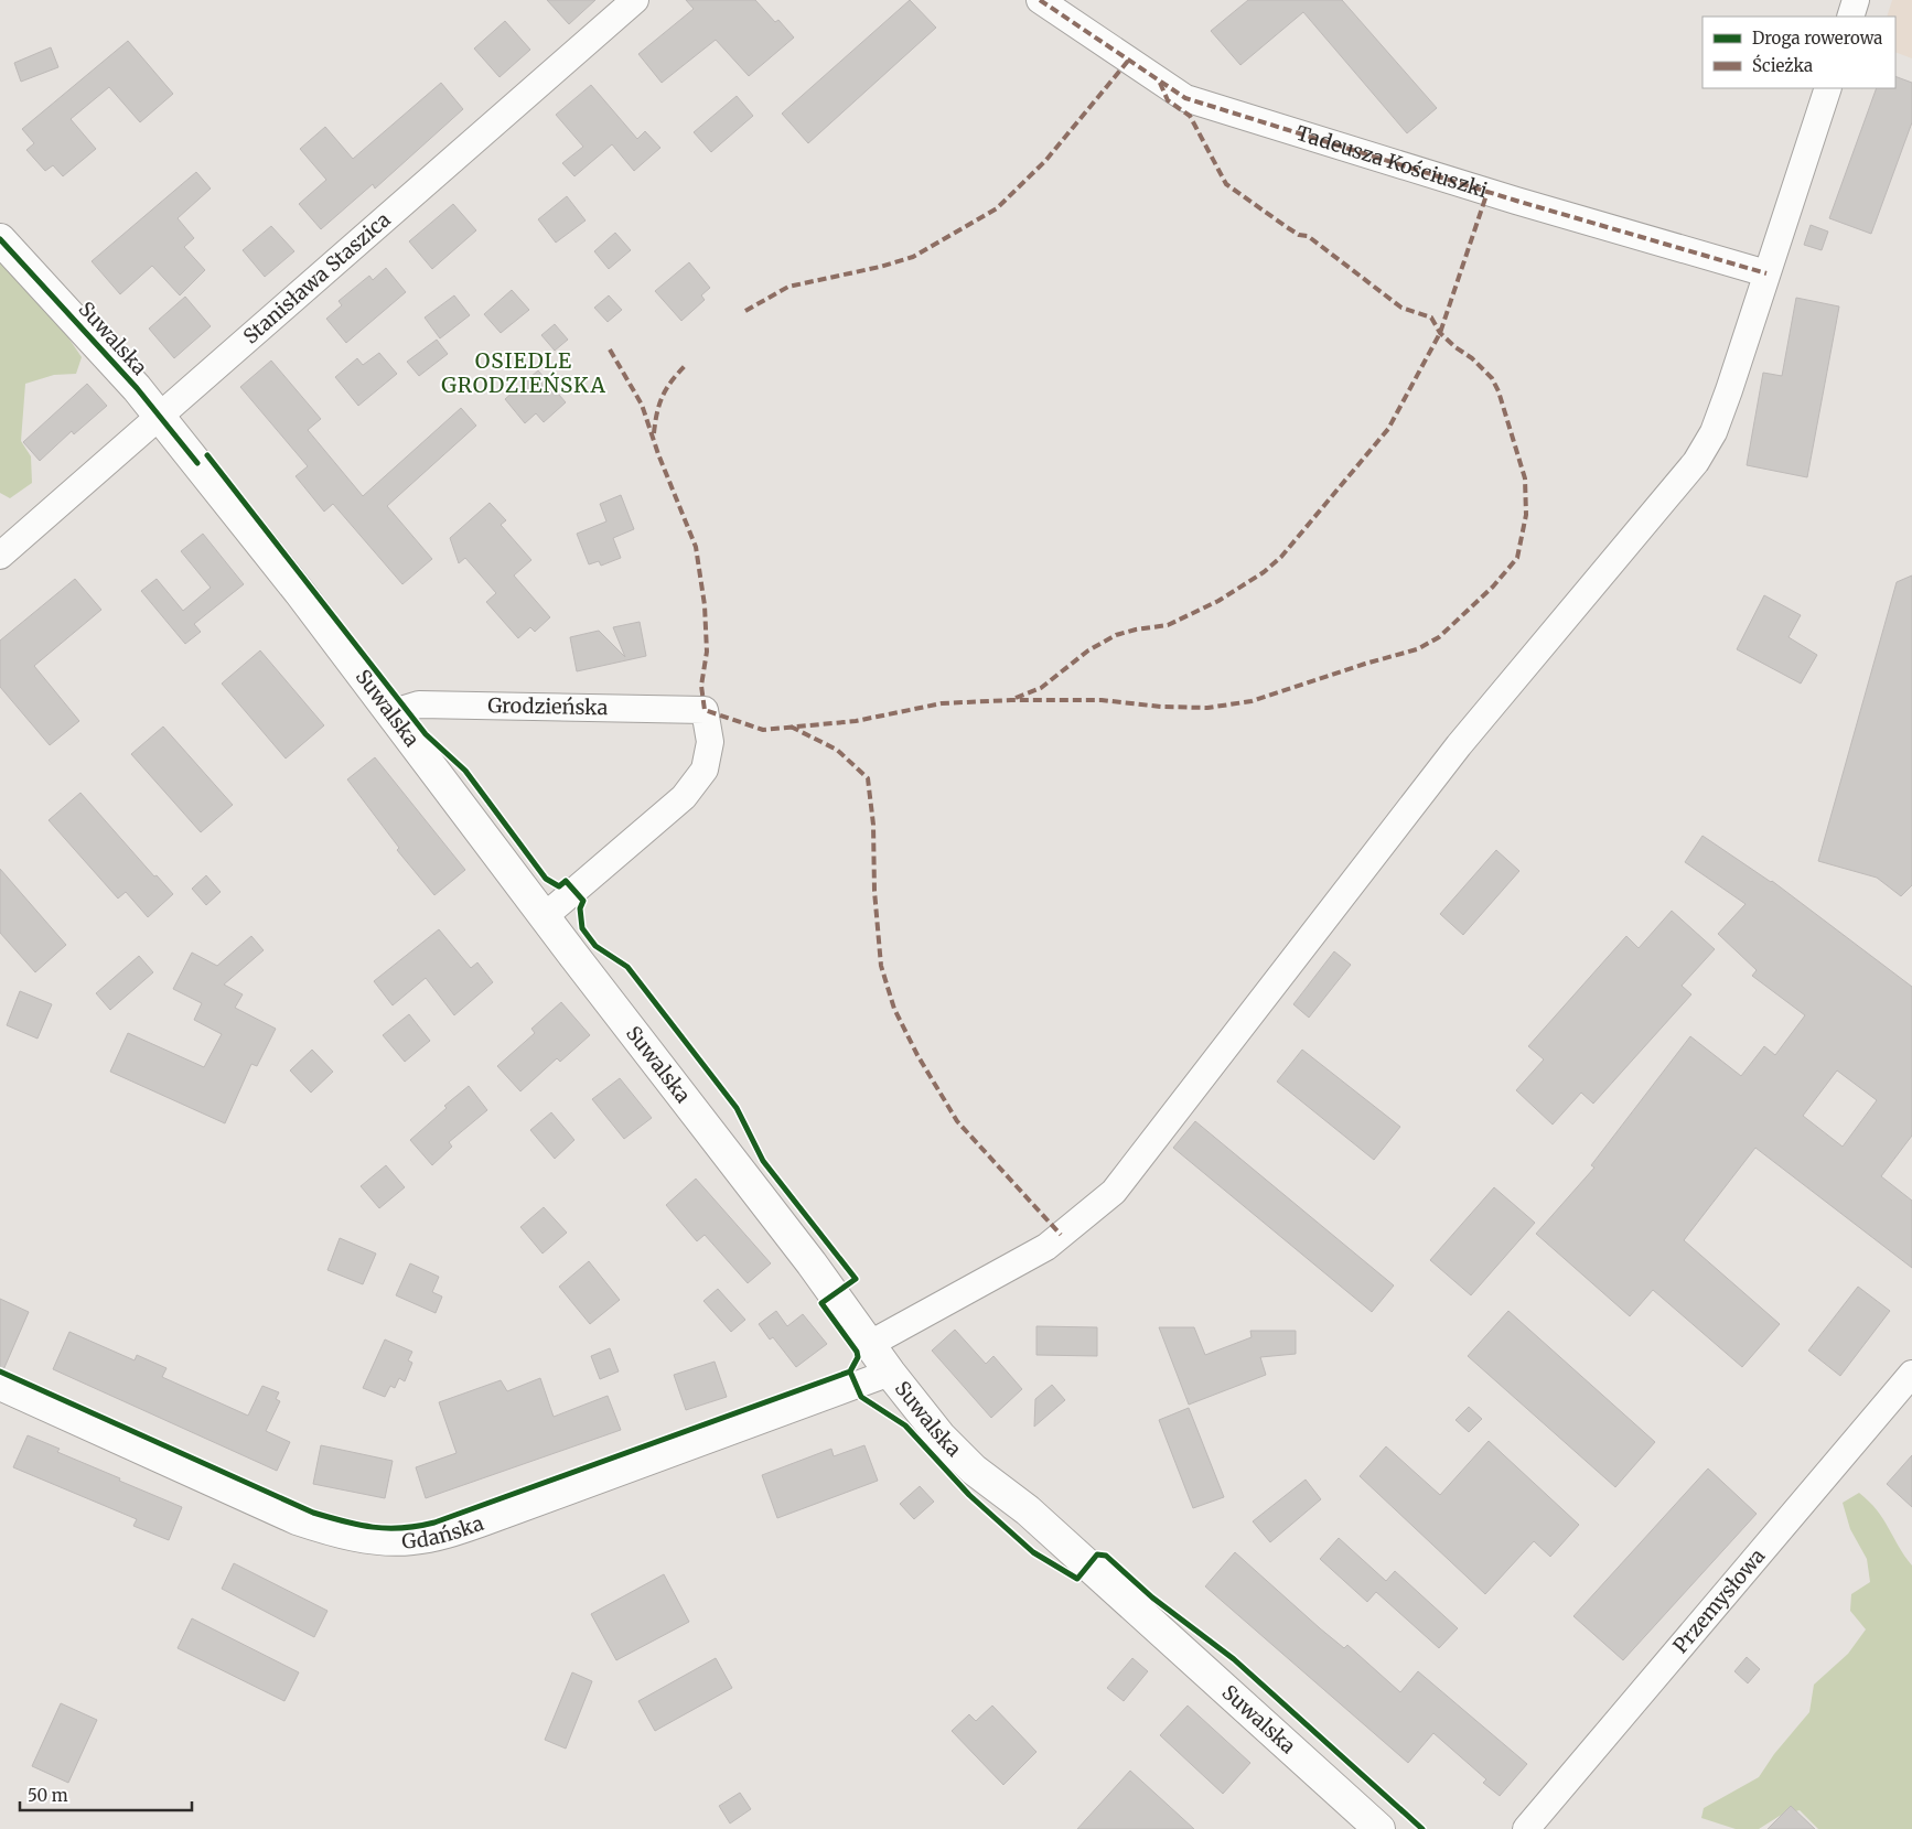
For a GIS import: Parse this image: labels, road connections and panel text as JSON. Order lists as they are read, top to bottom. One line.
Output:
{"streets":{"street":["Tadeusza Kościuszki","Stanisława Staszica","Suwalska","Grodzieńska","Gdańska","Przemysłowa"]},"crossings":[["Stanisława Staszica","Suwalska"],["Suwalska","Grodzieńska"],["Suwalska","Gdańska"]],"districts":["OSIEDLE GRODZIEŃSKA"],"legend":["Droga rowerowa","Ścieżka"],"scale_bar":"50 m"}
